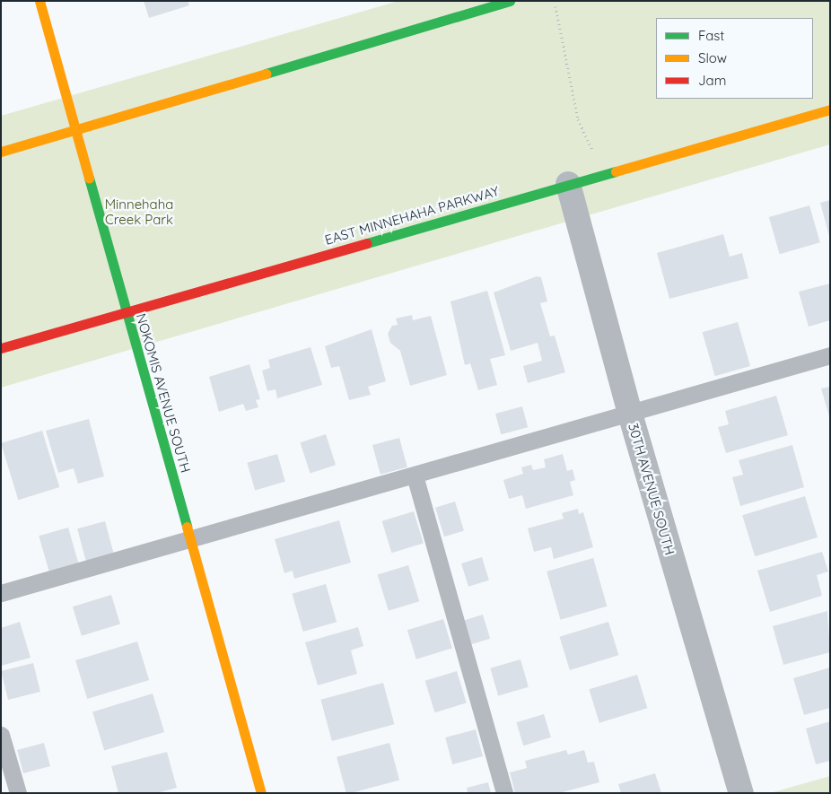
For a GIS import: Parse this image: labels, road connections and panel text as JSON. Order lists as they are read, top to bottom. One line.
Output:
{"streets":{"street":["EAST MINNEHAHA PARKWAY","NOKOMIS AVENUE SOUTH","30TH AVENUE SOUTH"]},"crossings":[["EAST MINNEHAHA PARKWAY","NOKOMIS AVENUE SOUTH"],["EAST MINNEHAHA PARKWAY","30TH AVENUE SOUTH"]],"parks":["Minnehaha Creek Park"],"legend":["Fast","Slow","Jam"]}
